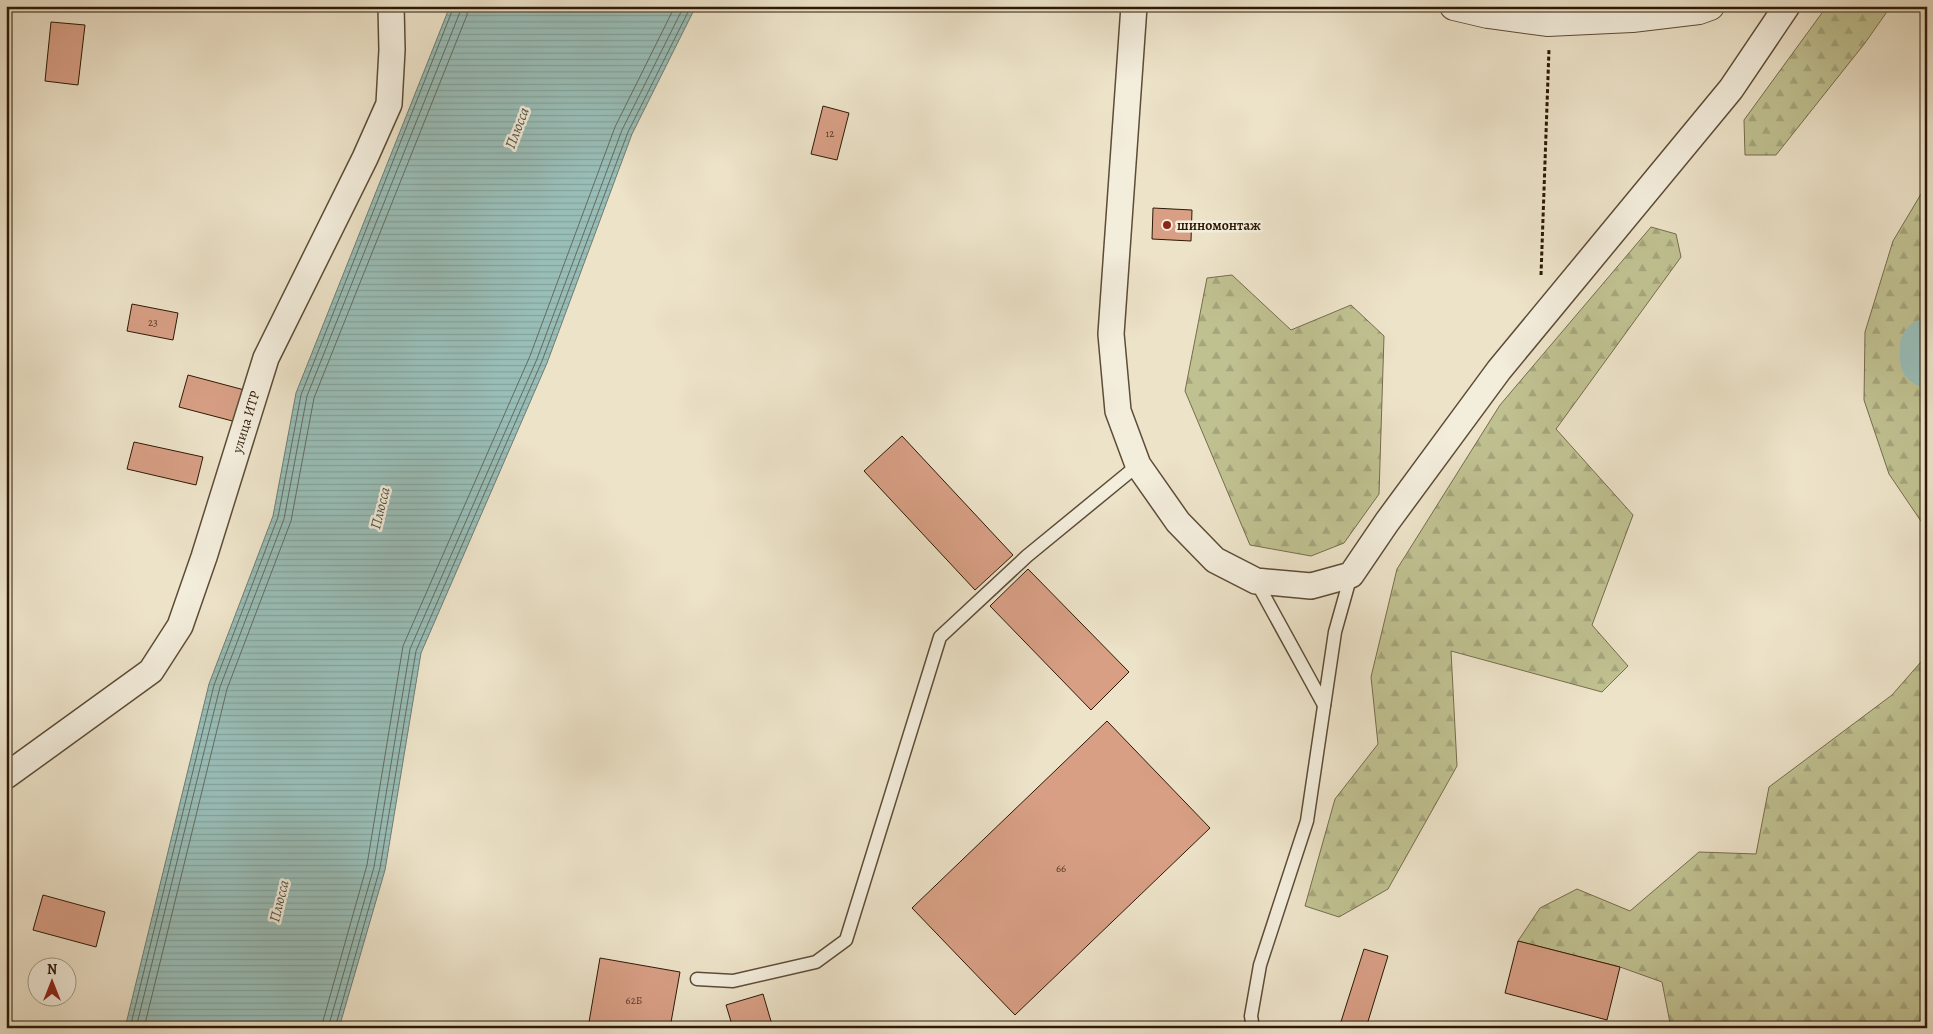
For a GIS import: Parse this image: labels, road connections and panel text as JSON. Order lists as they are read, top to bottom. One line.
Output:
{"streets":{"street":["улица ИТР"]},"water":["Плюсса"],"places":["шиномонтаж"],"house_numbers":["12","23","66","62Б"],"north":"top"}
